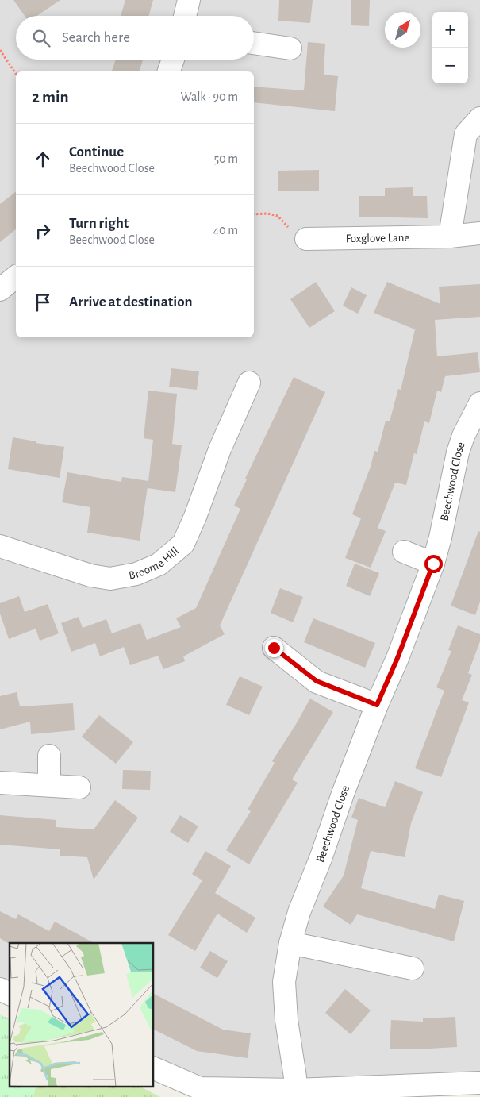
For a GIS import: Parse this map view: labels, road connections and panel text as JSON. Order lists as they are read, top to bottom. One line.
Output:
{"streets":{"street":["Foxglove Lane","Beechwood Close","Broome Hill"]},"north":"top right","page":{"map_buttons":["+","−"],"search":"Search here","heading":["2 min","Walk · 90 m"],"list":[["Continue","Beechwood Close","50 m"],["Turn right","Beechwood Close","40 m"],"Arrive at destination"]}}
